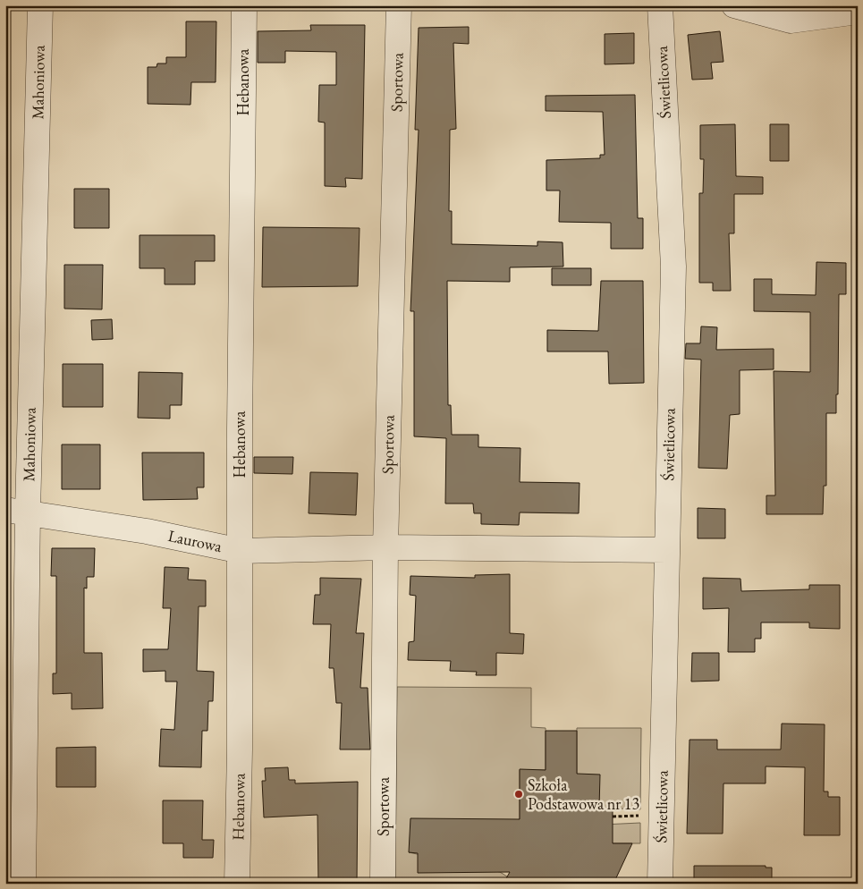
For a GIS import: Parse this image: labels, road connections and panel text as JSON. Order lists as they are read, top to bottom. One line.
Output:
{"streets":{"street":["Mahoniowa","Hebanowa","Sportowa","Świetlicowa","Laurowa"]},"crossings":[["Mahoniowa","Laurowa"],["Hebanowa","Laurowa"],["Sportowa","Laurowa"],["Świetlicowa","Laurowa"]],"places":["Szkoła Podstawowa nr 13"]}
